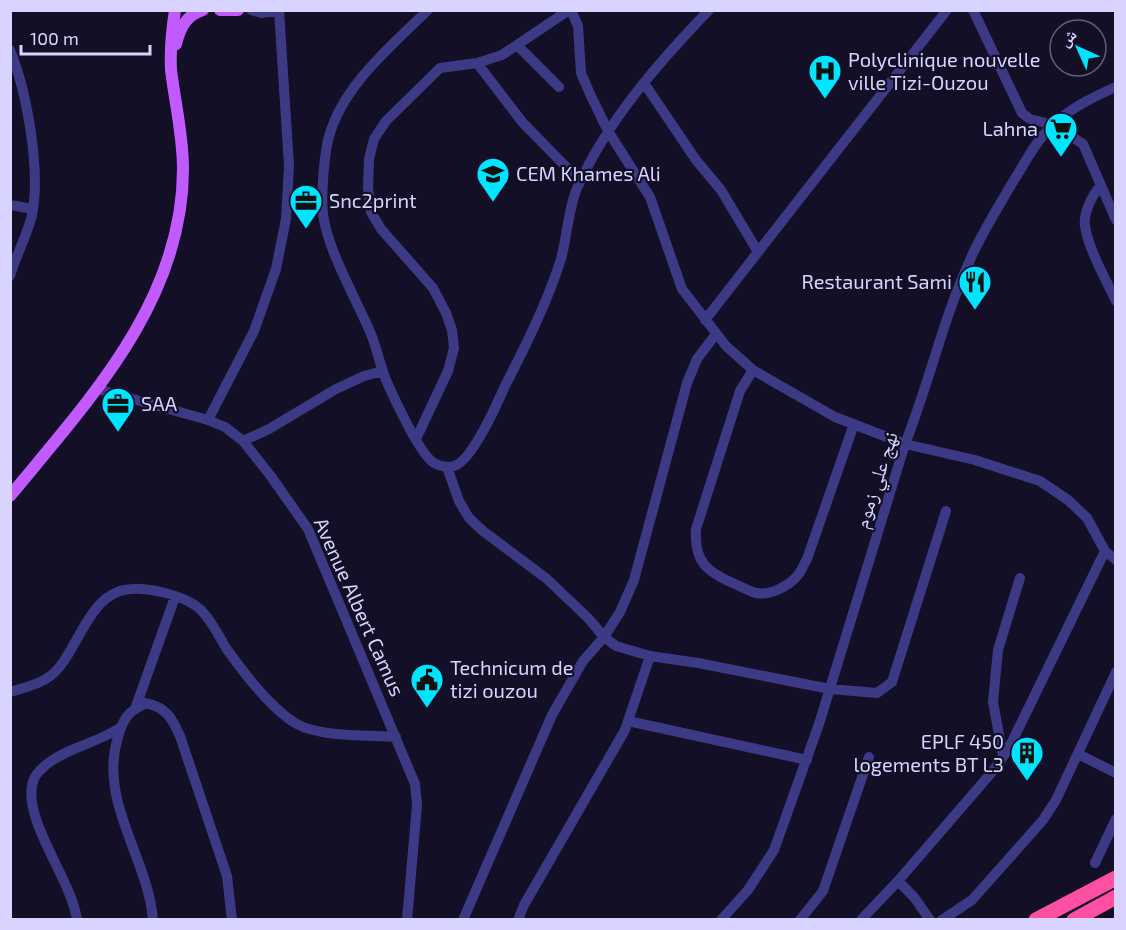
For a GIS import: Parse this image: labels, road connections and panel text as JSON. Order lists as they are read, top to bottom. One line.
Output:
{"streets":{"street":["نهج علي زموم","Avenue Albert Camus"]},"places":{"hospital":["Polyclinique nouvelle ville Tizi-Ouzou"],"supermarket":["Lahna"],"school or university":["CEM Khames Ali"],"office":["Snc2print","SAA"],"restaurant":["Restaurant Sami"],"public building":["Technicum de tizi ouzou"],"building":["EPLF 450 logements BT L3"]},"scale_bar":"100 m","north":"top left"}
